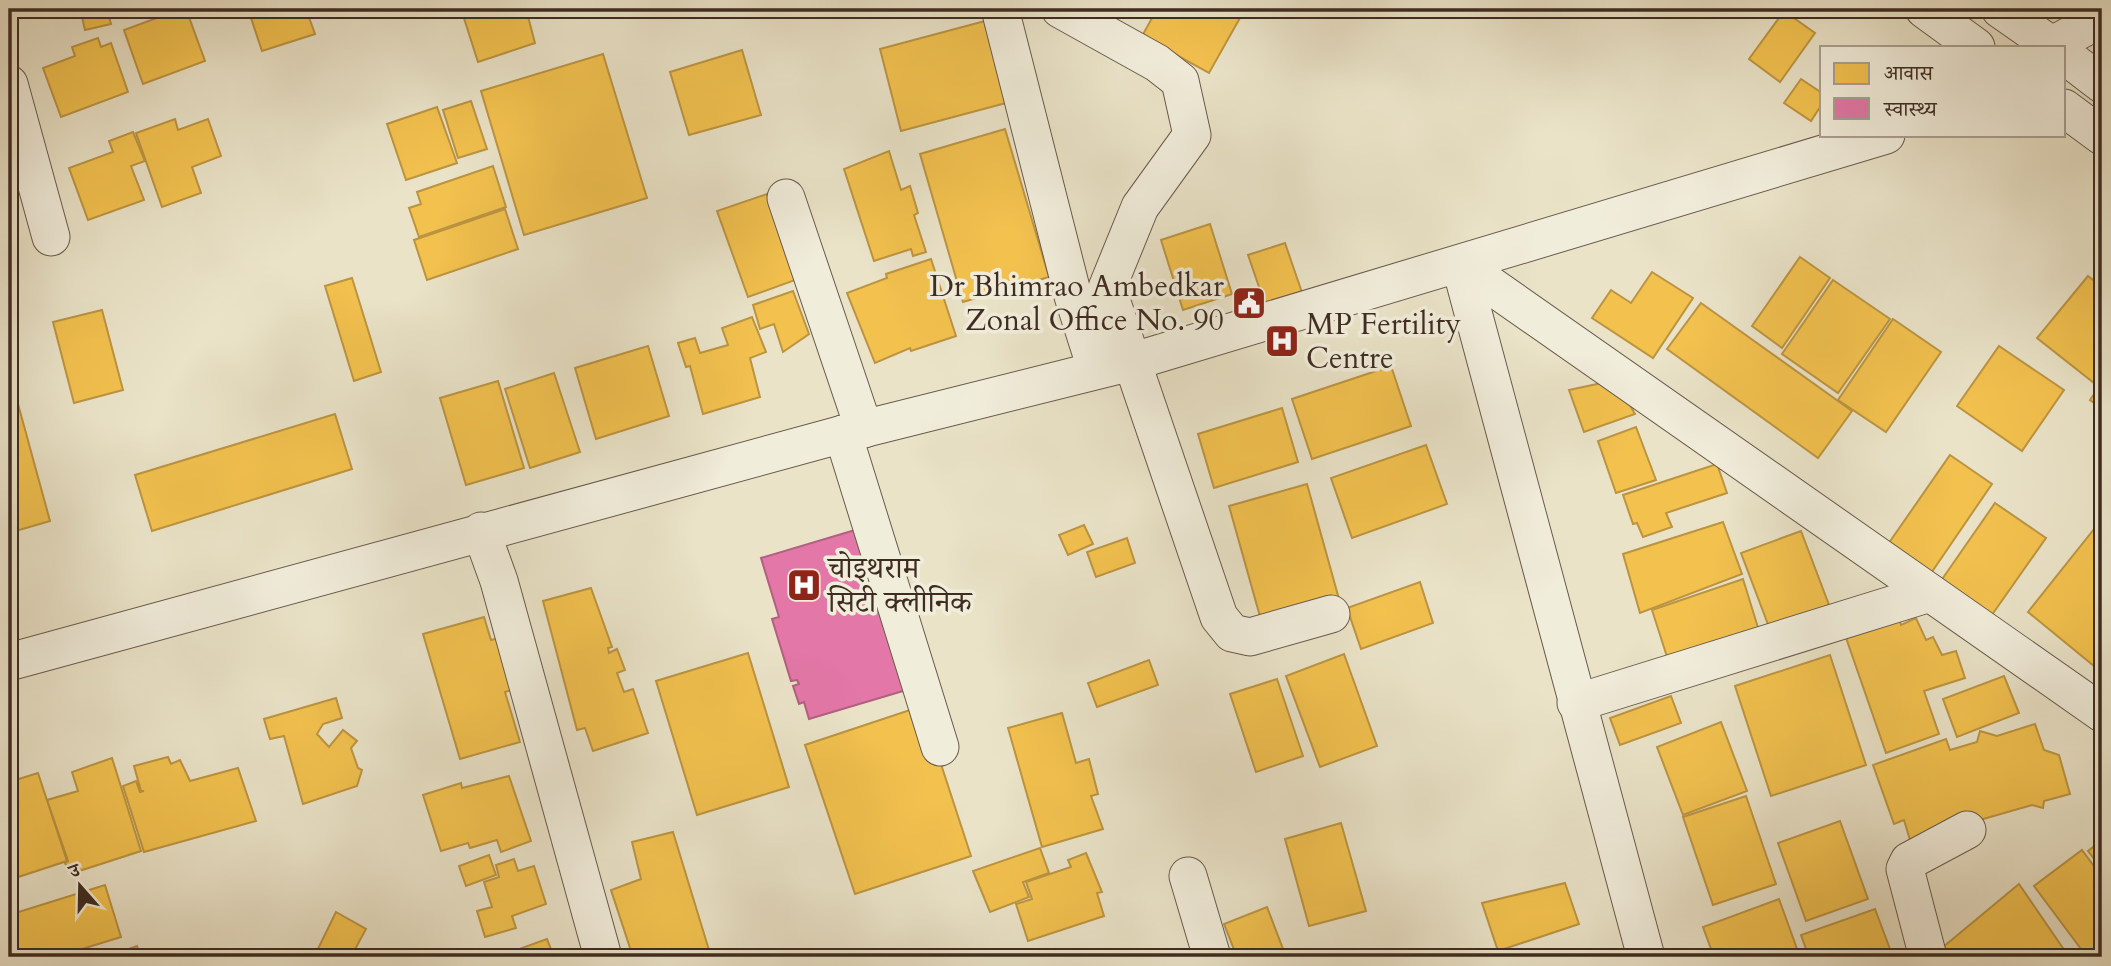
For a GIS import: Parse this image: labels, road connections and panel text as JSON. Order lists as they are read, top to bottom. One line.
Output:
{"places":{"public building":["Dr Bhimrao Ambedkar Zonal Office No. 90"],"hospital":["MP Fertility Centre","चोइथराम सिटी क्लीनिक"]},"legend":["आवास","स्वास्थ्य"],"north":"top"}
